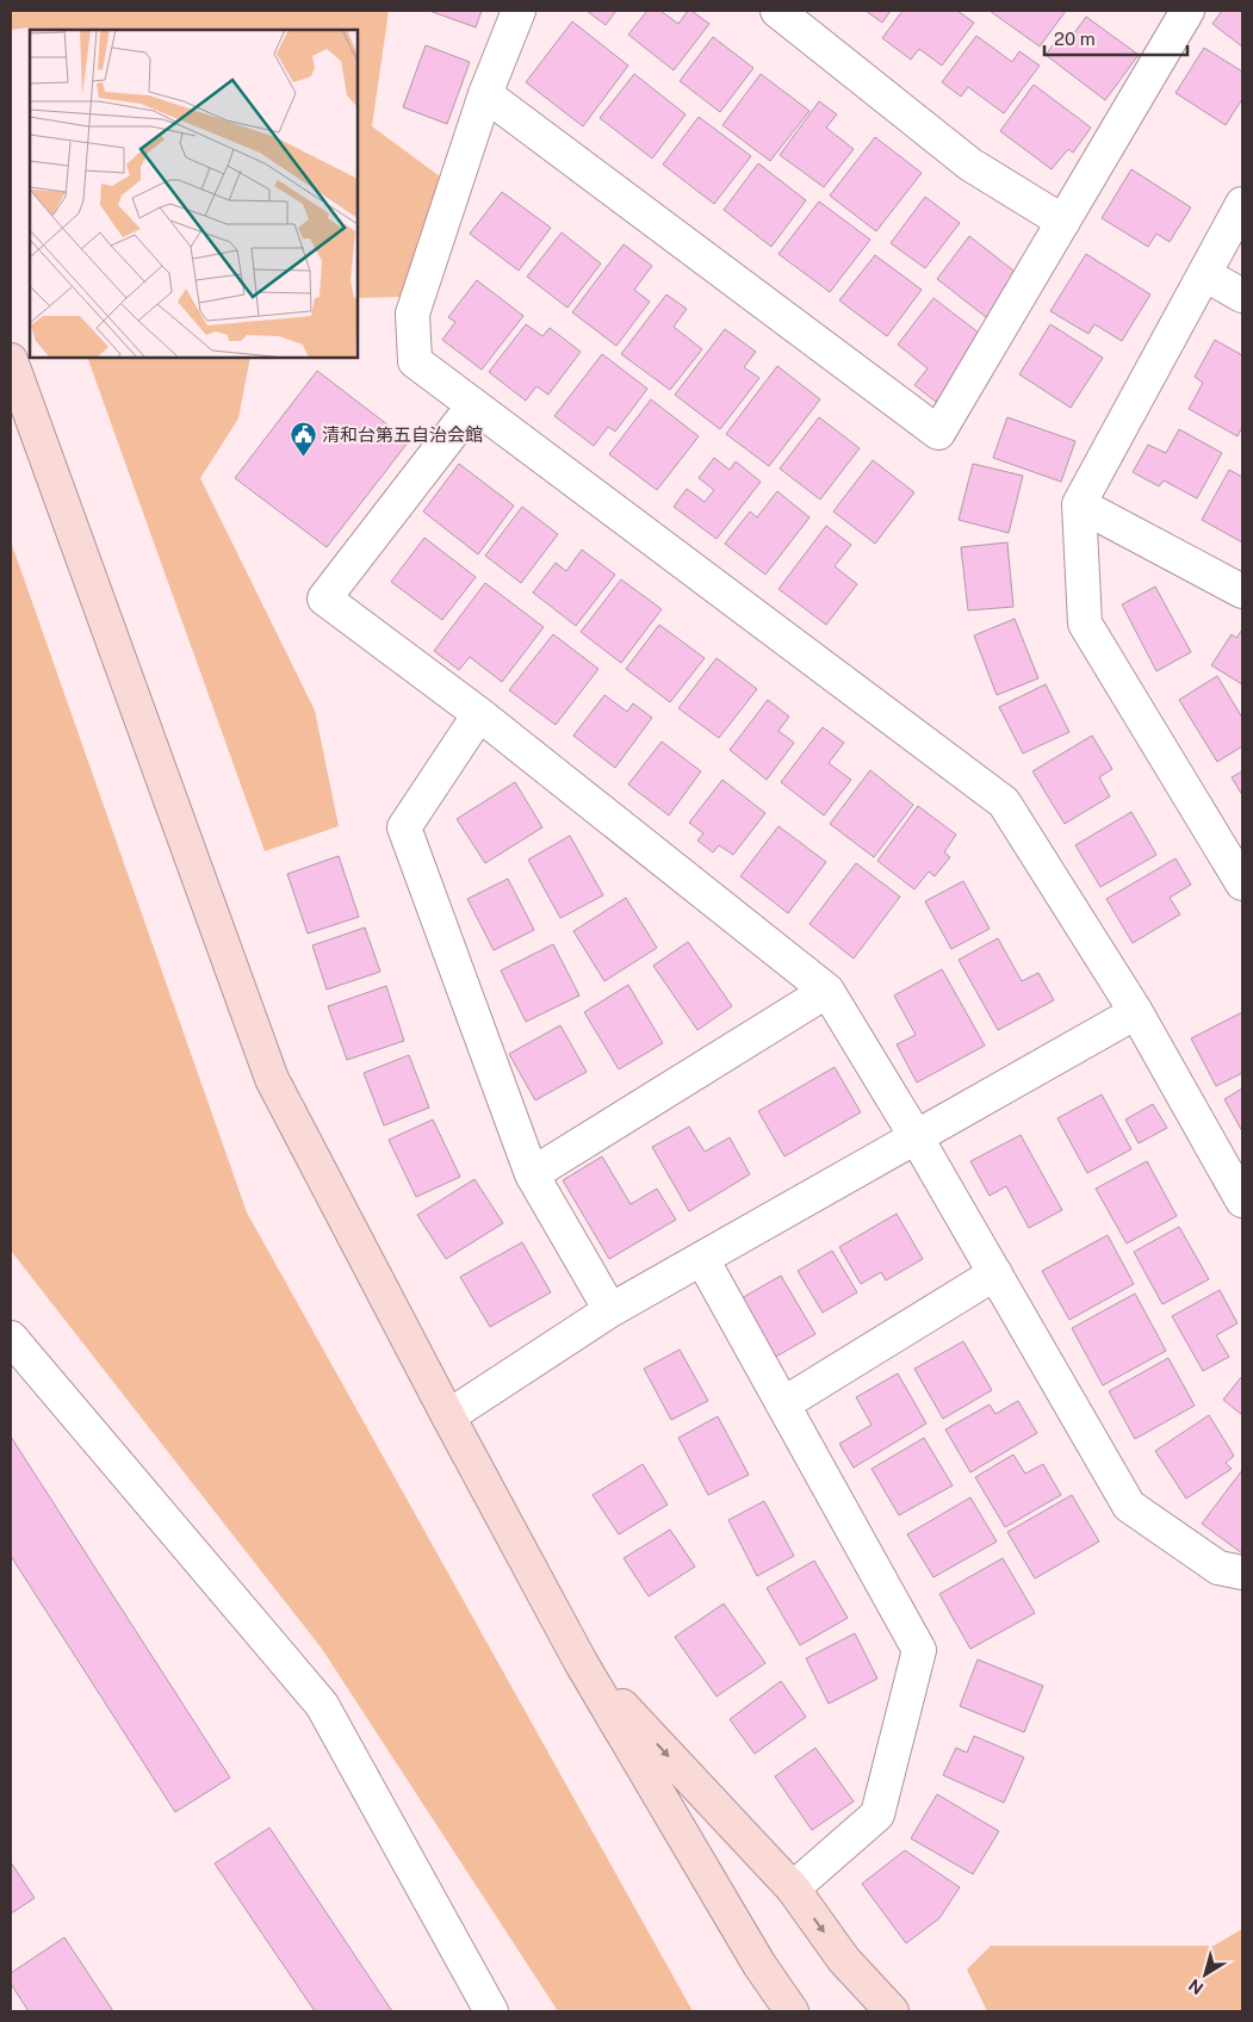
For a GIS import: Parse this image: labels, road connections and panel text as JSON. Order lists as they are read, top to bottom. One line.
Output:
{"places":{"public building":["清和台第五自治会館"]},"scale_bar":"20 m","north":"bottom left"}
